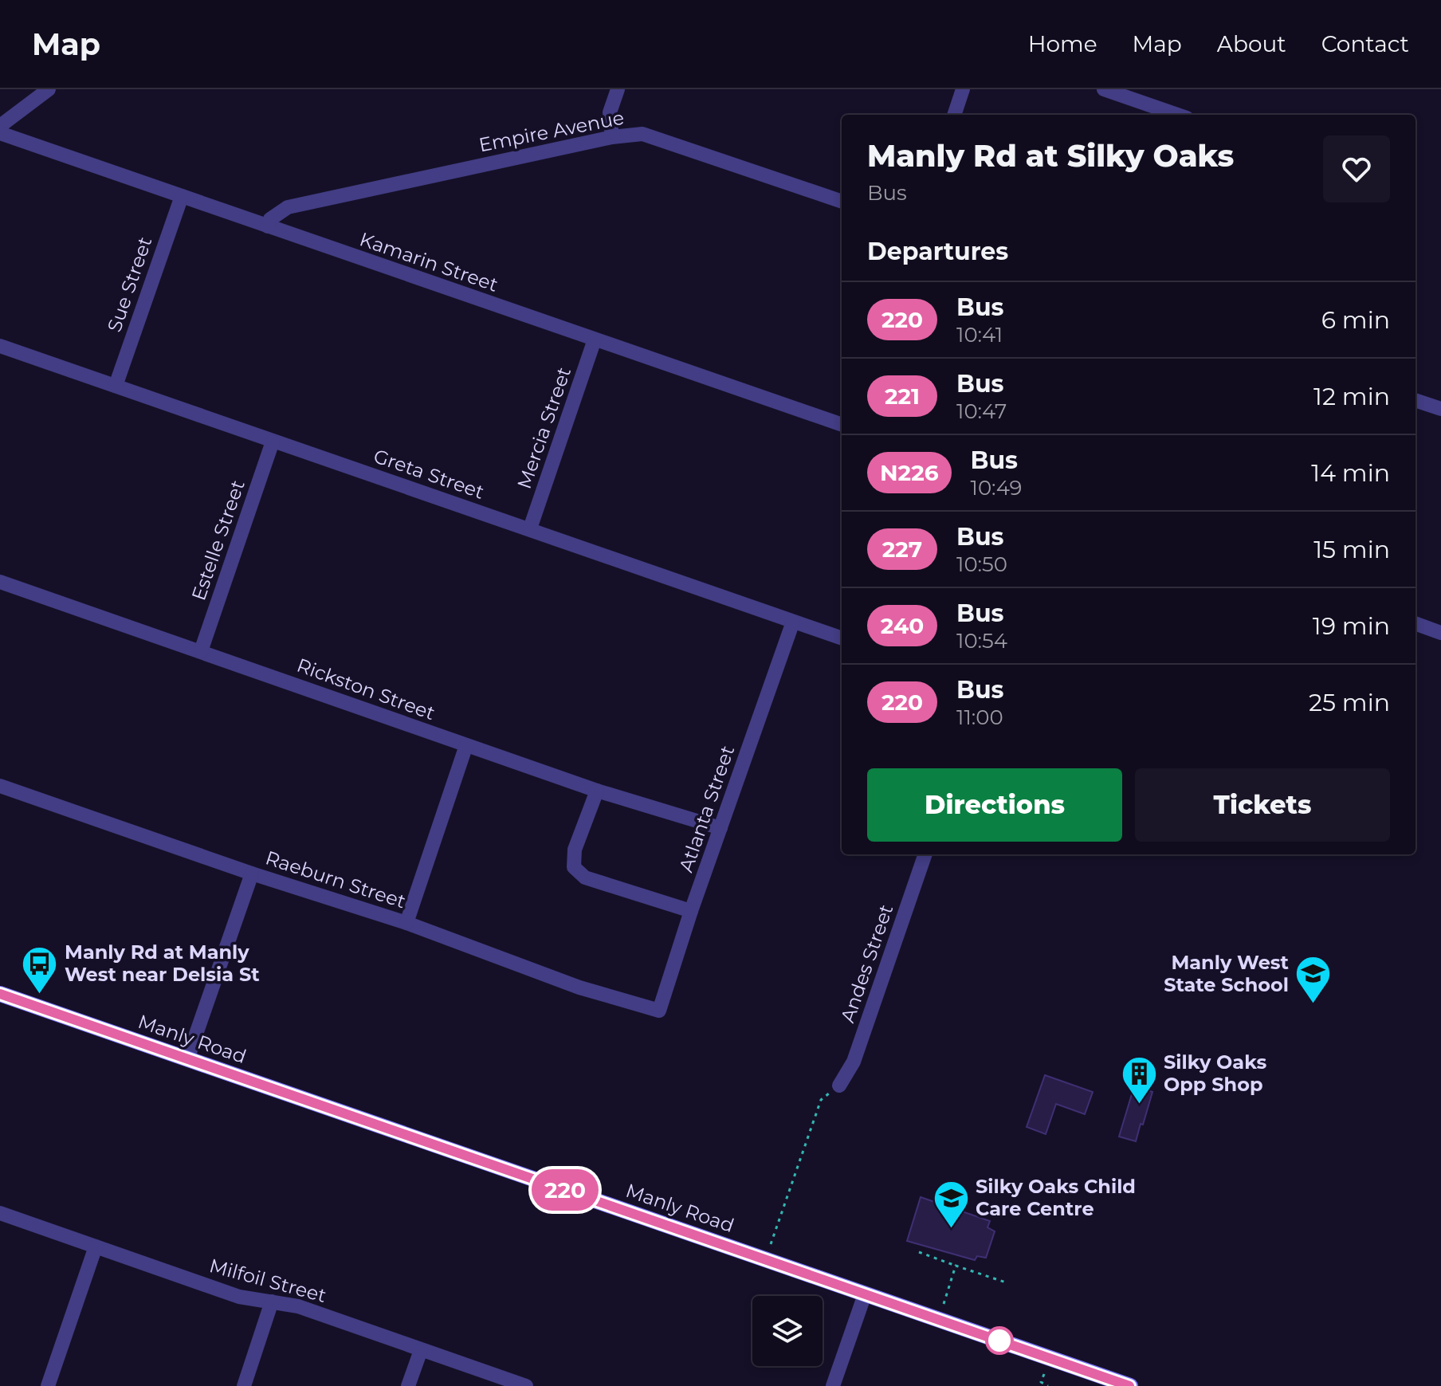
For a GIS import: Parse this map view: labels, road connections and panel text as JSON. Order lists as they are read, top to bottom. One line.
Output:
{"streets":{"main road":["Manly Road"],"street":["Empire Avenue","Kamarin Street","Sue Street","Mercia Street","Greta Street","Estelle Street","Rickston Street","Atlanta Street","Raeburn Street","Andes Street","Milfoil Street"]},"crossings":[["Empire Avenue","Kamarin Street"],["Kamarin Street","Sue Street"],["Kamarin Street","Mercia Street"],["Sue Street","Greta Street"],["Mercia Street","Greta Street"],["Greta Street","Estelle Street"],["Greta Street","Atlanta Street"],["Estelle Street","Rickston Street"],["Rickston Street","Atlanta Street"],["Atlanta Street","Raeburn Street"]],"places":{"bus stop":["Manly Rd at Manly West near Delsia St"],"school or university":["Manly West State School","Silky Oaks Child Care Centre"],"building":["Silky Oaks Opp Shop"]},"lines":["bus line 220"],"page":{"header":"Map","nav":["Home","Map","About","Contact"],"on_map":"220","heading":[["Manly Rd at Silky Oaks","Bus"],"Departures"],"list":[{"mark":"220","name":"Bus","note":"10:41","value":"6 min"},{"mark":"221","name":"Bus","note":"10:47","value":"12 min"},{"mark":"N226","name":"Bus","note":"10:49","value":"14 min"},{"mark":"227","name":"Bus","note":"10:50","value":"15 min"},{"mark":"240","name":"Bus","note":"10:54","value":"19 min"},{"mark":"220","name":"Bus","note":"11:00","value":"25 min"}],"buttons":["Directions","Tickets"]}}
